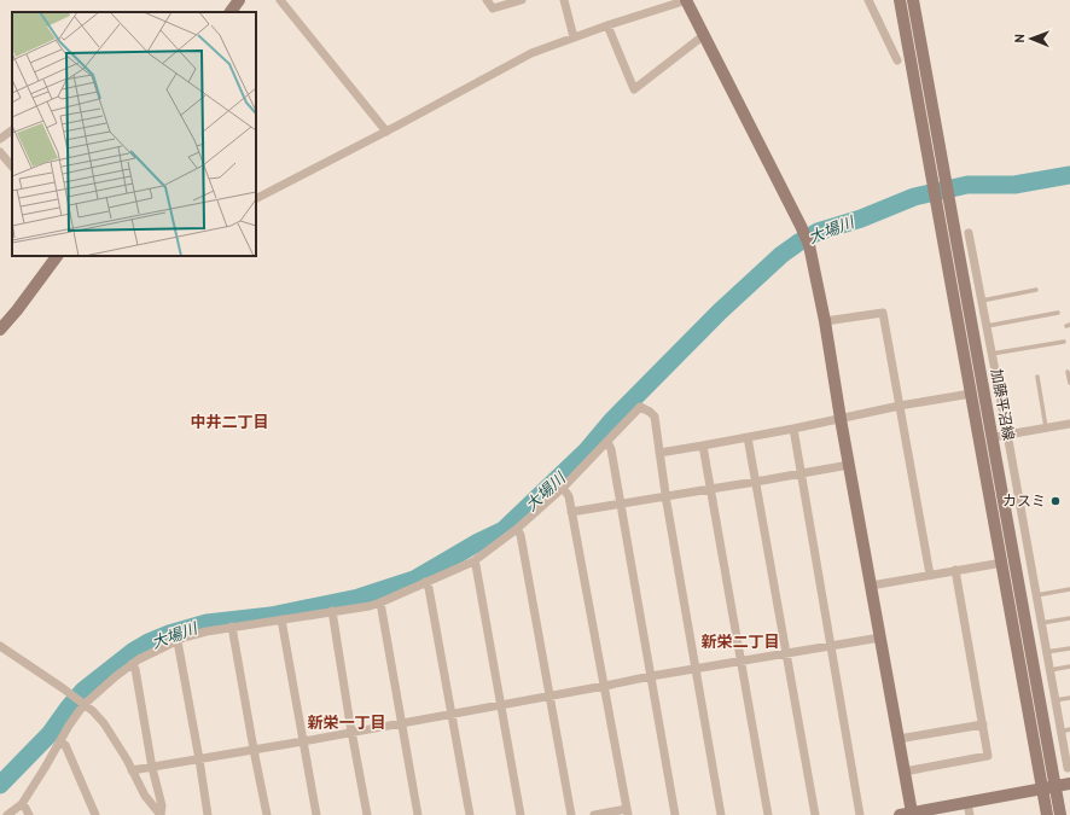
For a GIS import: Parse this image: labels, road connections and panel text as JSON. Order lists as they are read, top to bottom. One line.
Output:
{"streets":{"main road":["加藤平沼線"]},"districts":["中井二丁目","新栄二丁目","新栄一丁目"],"water":["大場川"],"places":["カスミ"],"north":"left"}
